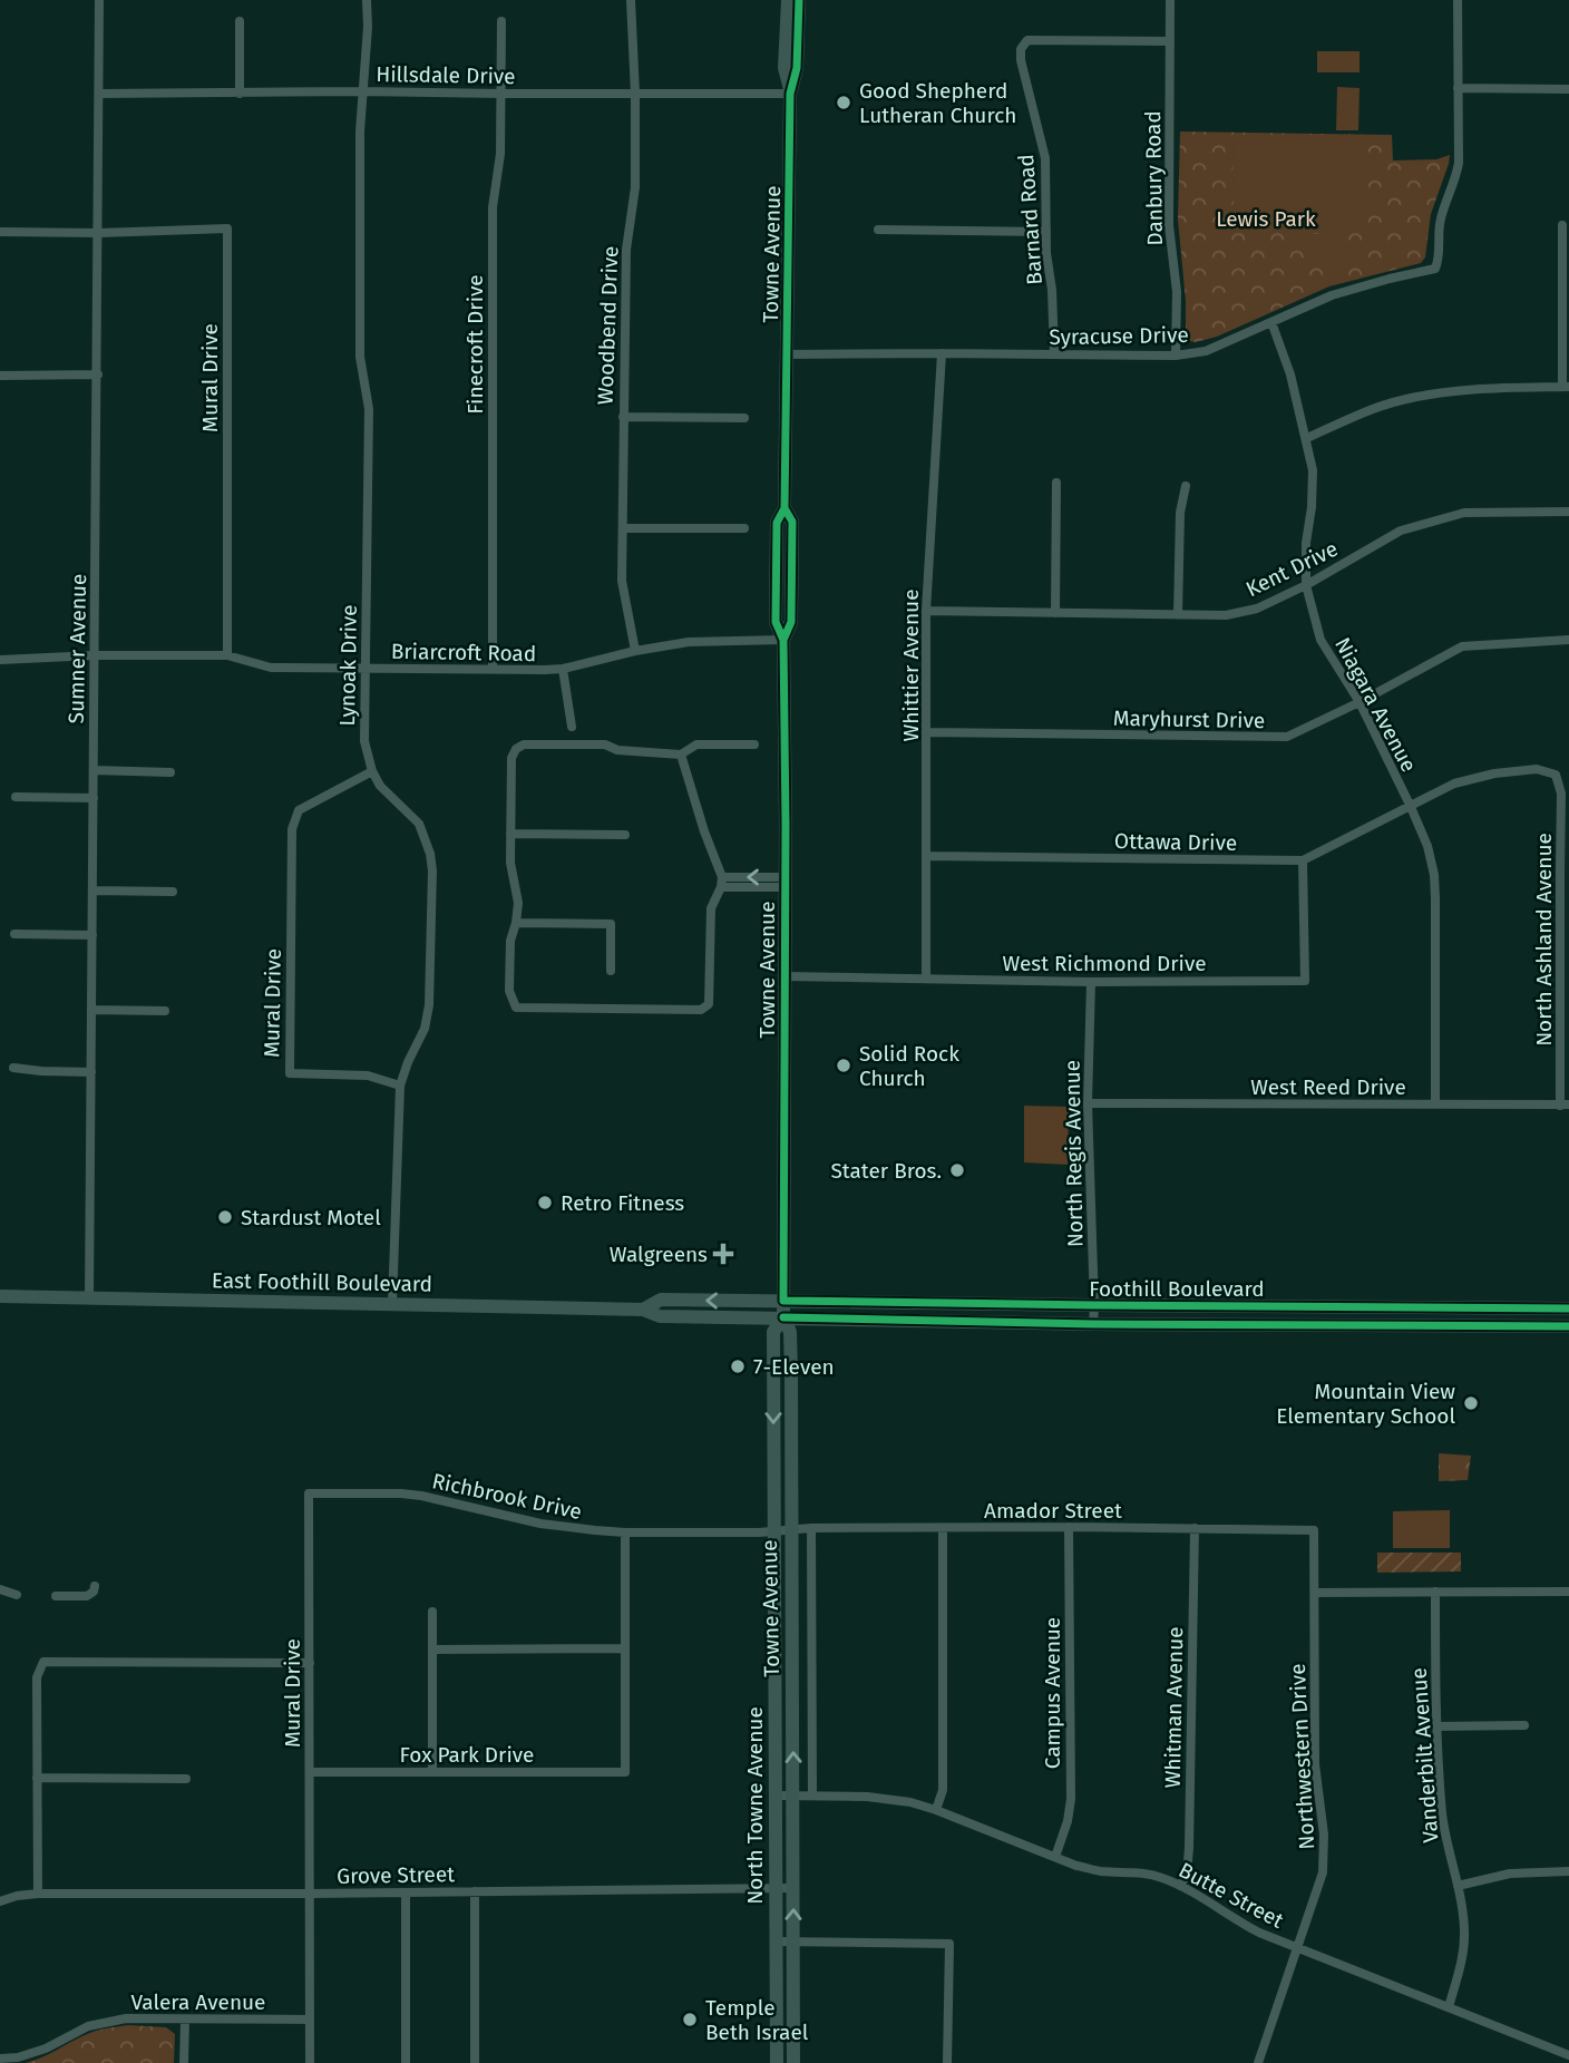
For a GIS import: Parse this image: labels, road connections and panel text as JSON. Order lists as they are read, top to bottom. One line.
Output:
{"streets":{"main road":["Towne Avenue","East Foothill Boulevard","Foothill Boulevard","North Towne Avenue"],"street":["Hillsdale Drive","Danbury Road","Barnard Road","Woodbend Drive","Syracuse Drive","Finecroft Drive","Mural Drive","Kent Drive","Sumner Avenue","Briarcroft Road","Lynoak Drive","Whittier Avenue","Niagara Avenue","Maryhurst Drive","Ottawa Drive","North Ashland Avenue","West Richmond Drive","West Reed Drive","North Regis Avenue","Richbrook Drive","Amador Street","Campus Avenue","Whitman Avenue","Fox Park Drive","Vanderbilt Avenue","Northwestern Drive","Grove Street","Butte Street","Valera Avenue"]},"crossings":[["Hillsdale Drive","Towne Avenue"],["Hillsdale Drive","Woodbend Drive"],["Hillsdale Drive","Finecroft Drive"],["Hillsdale Drive","Sumner Avenue"],["Hillsdale Drive","Lynoak Drive"],["Danbury Road","Barnard Road"],["Danbury Road","Syracuse Drive"],["Barnard Road","Syracuse Drive"],["Towne Avenue","Syracuse Drive"],["Towne Avenue","Briarcroft Road"],["Towne Avenue","West Richmond Drive"],["Towne Avenue","East Foothill Boulevard"],["Towne Avenue","Foothill Boulevard"],["Towne Avenue","Richbrook Drive"],["Towne Avenue","Amador Street"],["Towne Avenue","North Towne Avenue"],["Towne Avenue","Grove Street"],["Towne Avenue","Butte Street"],["Woodbend Drive","Briarcroft Road"],["Syracuse Drive","Whittier Avenue"],["Syracuse Drive","Niagara Avenue"],["Finecroft Drive","Briarcroft Road"],["Mural Drive","Sumner Avenue"],["Mural Drive","Briarcroft Road"],["Mural Drive","Lynoak Drive"],["Mural Drive","Richbrook Drive"],["Mural Drive","Fox Park Drive"],["Mural Drive","Grove Street"],["Mural Drive","Valera Avenue"],["Kent Drive","Whittier Avenue"],["Kent Drive","Niagara Avenue"],["Sumner Avenue","Briarcroft Road"],["Sumner Avenue","East Foothill Boulevard"],["Briarcroft Road","Lynoak Drive"],["Lynoak Drive","East Foothill Boulevard"],["Whittier Avenue","Maryhurst Drive"],["Whittier Avenue","Ottawa Drive"],["Whittier Avenue","West Richmond Drive"],["Niagara Avenue","Maryhurst Drive"],["Niagara Avenue","Ottawa Drive"],["Niagara Avenue","West Reed Drive"],["Ottawa Drive","North Ashland Avenue"],["Ottawa Drive","West Richmond Drive"],["North Ashland Avenue","West Reed Drive"],["West Richmond Drive","North Regis Avenue"],["West Reed Drive","North Regis Avenue"],["North Regis Avenue","Foothill Boulevard"],["East Foothill Boulevard","Foothill Boulevard"],["East Foothill Boulevard","North Towne Avenue"],["Foothill Boulevard","North Towne Avenue"],["Richbrook Drive","Amador Street"],["Richbrook Drive","North Towne Avenue"],["Amador Street","Campus Avenue"],["Amador Street","Whitman Avenue"],["Amador Street","Northwestern Drive"],["Campus Avenue","Butte Street"],["Whitman Avenue","Butte Street"],["Vanderbilt Avenue","Butte Street"],["Northwestern Drive","Butte Street"],["North Towne Avenue","Grove Street"],["North Towne Avenue","Butte Street"]],"parks":["Lewis Park"],"places":{"other":["Good Shepherd Lutheran Church","Solid Rock Church","Stater Bros.","Retro Fitness","Stardust Motel","7-Eleven","Mountain View Elementary School","Temple Beth Israel"],"health":["Walgreens"]}}
